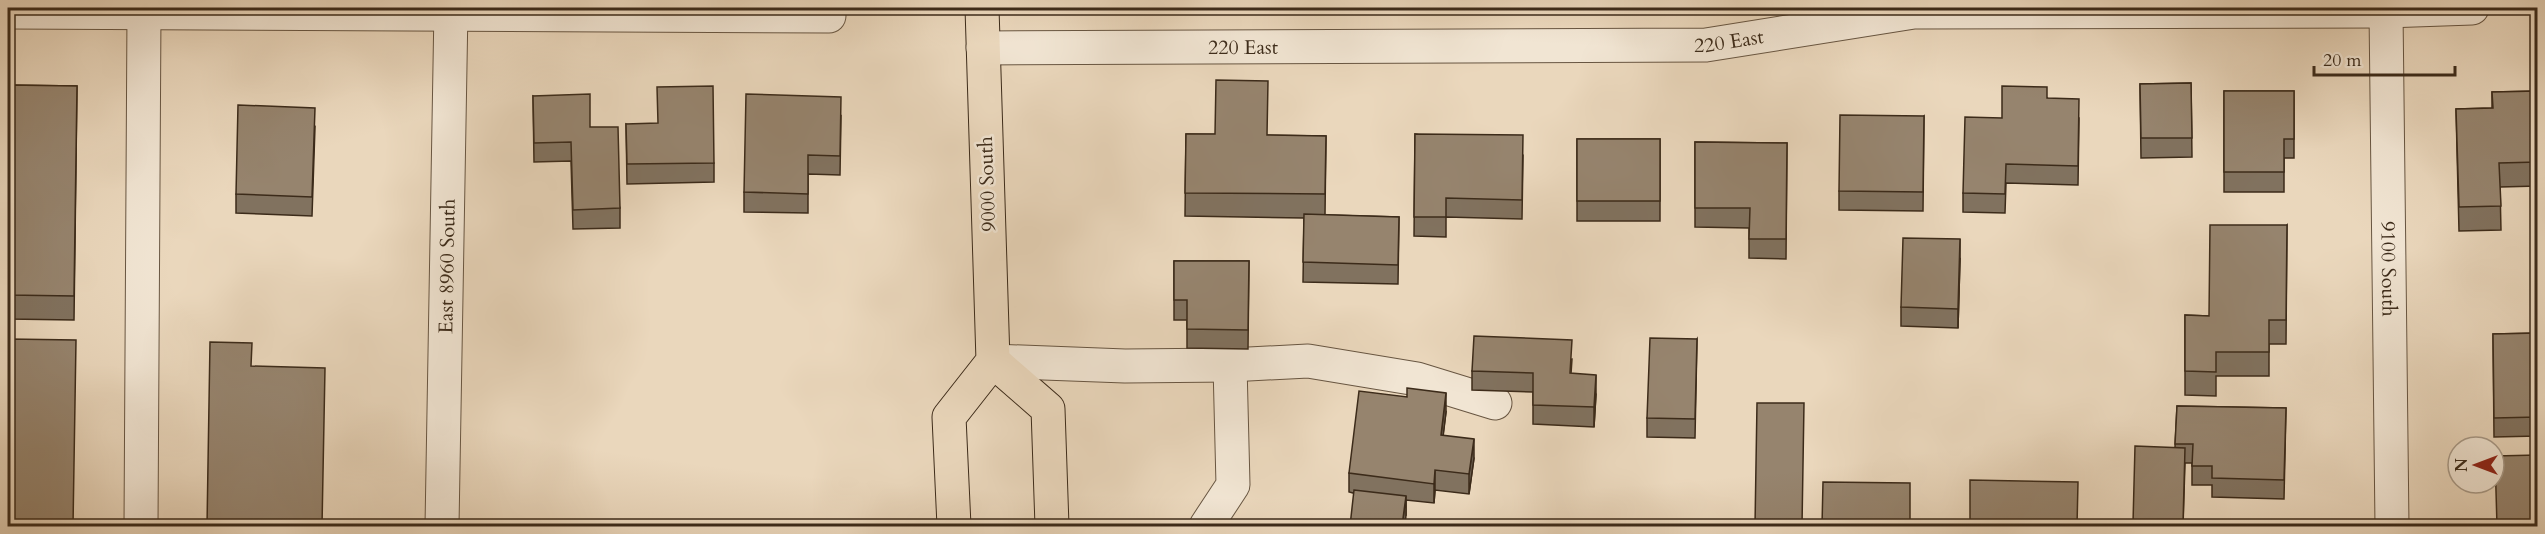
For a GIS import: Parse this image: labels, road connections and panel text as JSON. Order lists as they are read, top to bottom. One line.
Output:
{"streets":{"main road":["9000 South"],"street":["220 East","East 8960 South","9100 South"]},"crossings":[["220 East","9000 South"],["220 East","9100 South"]],"scale_bar":"20 m","north":"left"}
